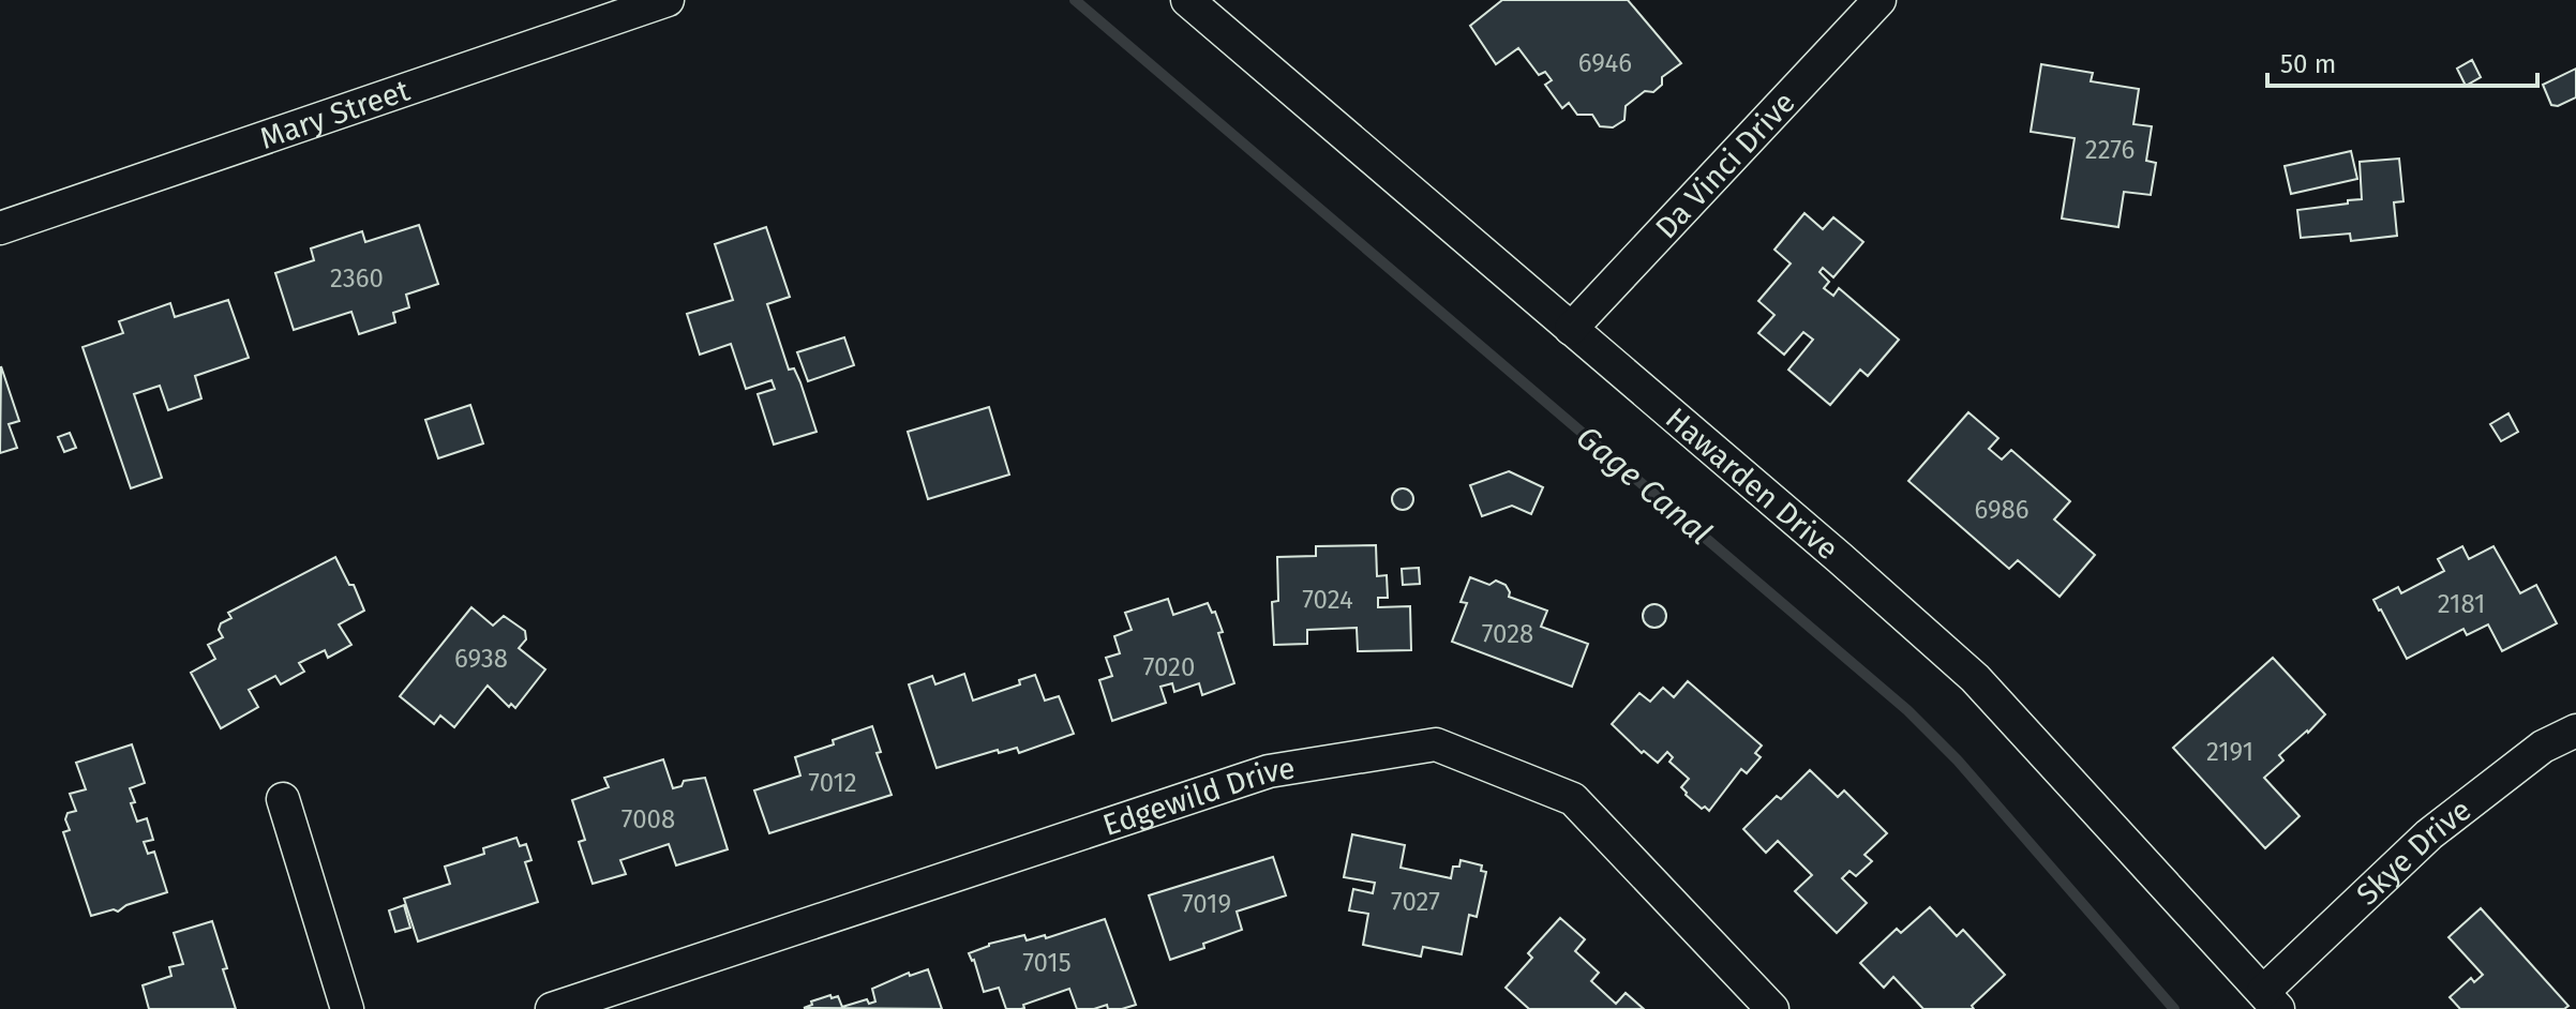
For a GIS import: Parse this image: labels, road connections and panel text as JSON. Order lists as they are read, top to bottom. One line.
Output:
{"streets":{"street":["Mary Street","Da Vinci Drive","Hawarden Drive","Edgewild Drive","Skye Drive"]},"crossings":[["Da Vinci Drive","Hawarden Drive"],["Hawarden Drive","Skye Drive"]],"water":["Gage Canal"],"house_numbers":["6946","2276","2360","6986","7024","2181","7028","6938","7020","2191","7012","7008","7027","7019","7015"],"scale_bar":"50 m"}
